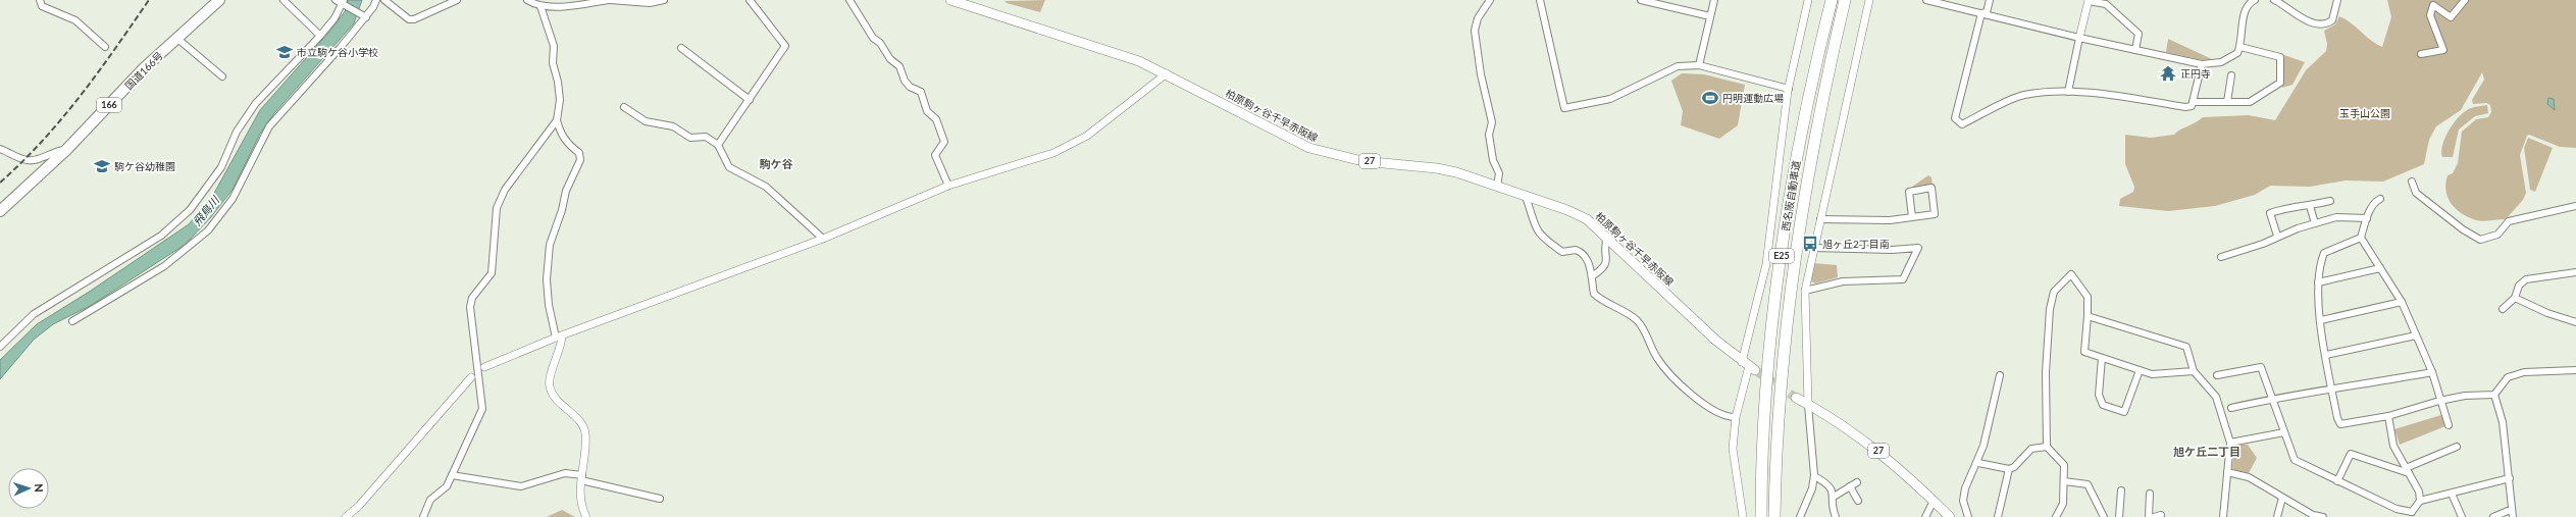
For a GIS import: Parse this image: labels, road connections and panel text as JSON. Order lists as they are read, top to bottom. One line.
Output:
{"streets":{"highway":["国道166号","166","西名阪自動車道","E25"],"main road":["柏原駒ヶ谷千早赤阪線","27"]},"districts":["駒ケ谷","旭ケ丘二丁目"],"water":["飛鳥川"],"parks":["玉手山公園"],"places":{"school or university":["市立駒ケ谷小学校","駒ケ谷幼稚園"],"temple":["正円寺"],"sports":["円明運動広場"],"bus stop":["旭ヶ丘2丁目南"]},"north":"right"}
